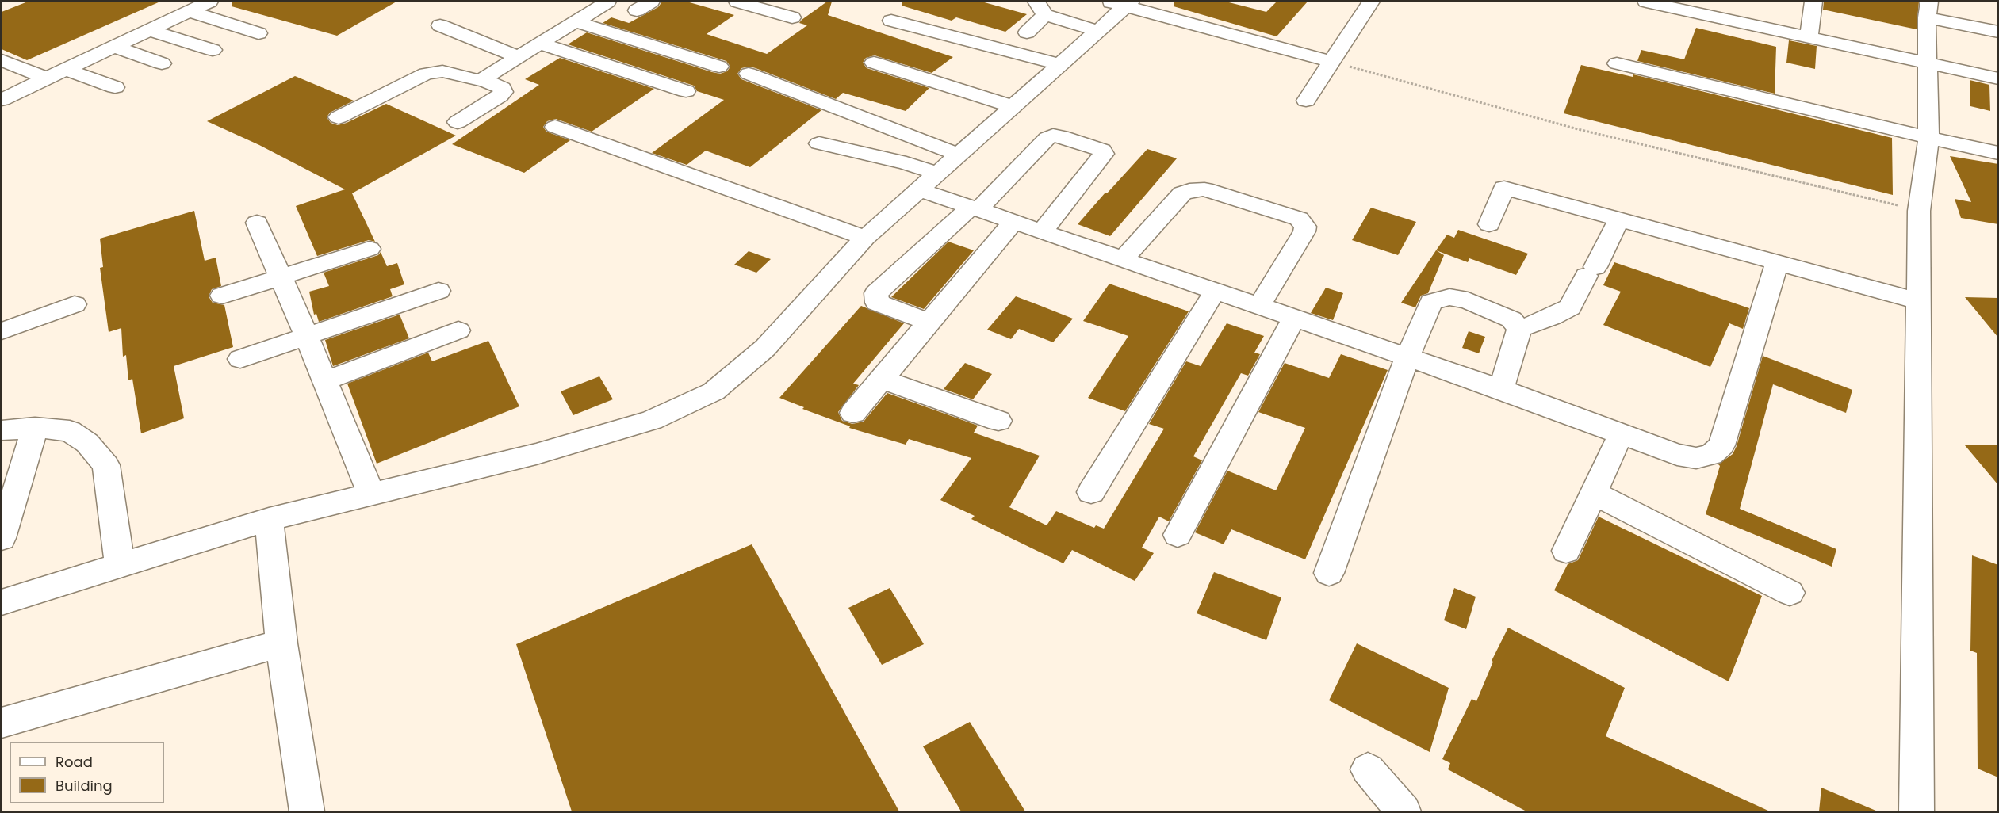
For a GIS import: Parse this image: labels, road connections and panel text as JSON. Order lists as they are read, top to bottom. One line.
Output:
{"legend":["Road","Building"]}
